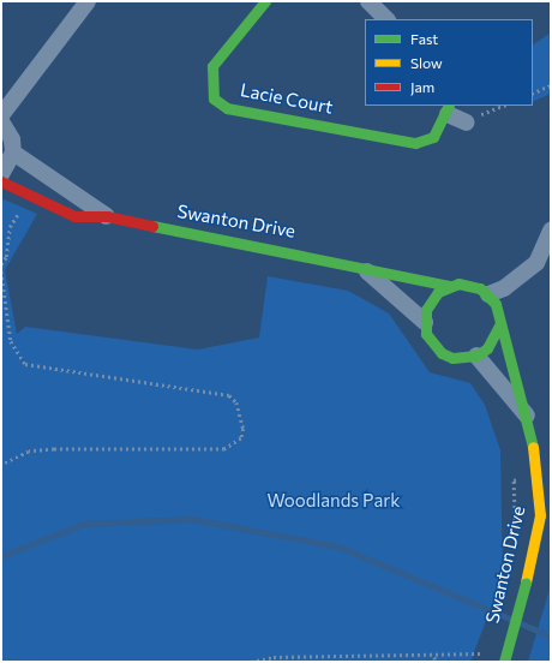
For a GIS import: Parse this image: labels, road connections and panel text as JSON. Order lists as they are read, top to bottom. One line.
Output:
{"streets":{"street":["Lacie Court","Swanton Drive"]},"parks":["Woodlands Park"],"legend":["Fast","Slow","Jam"]}
